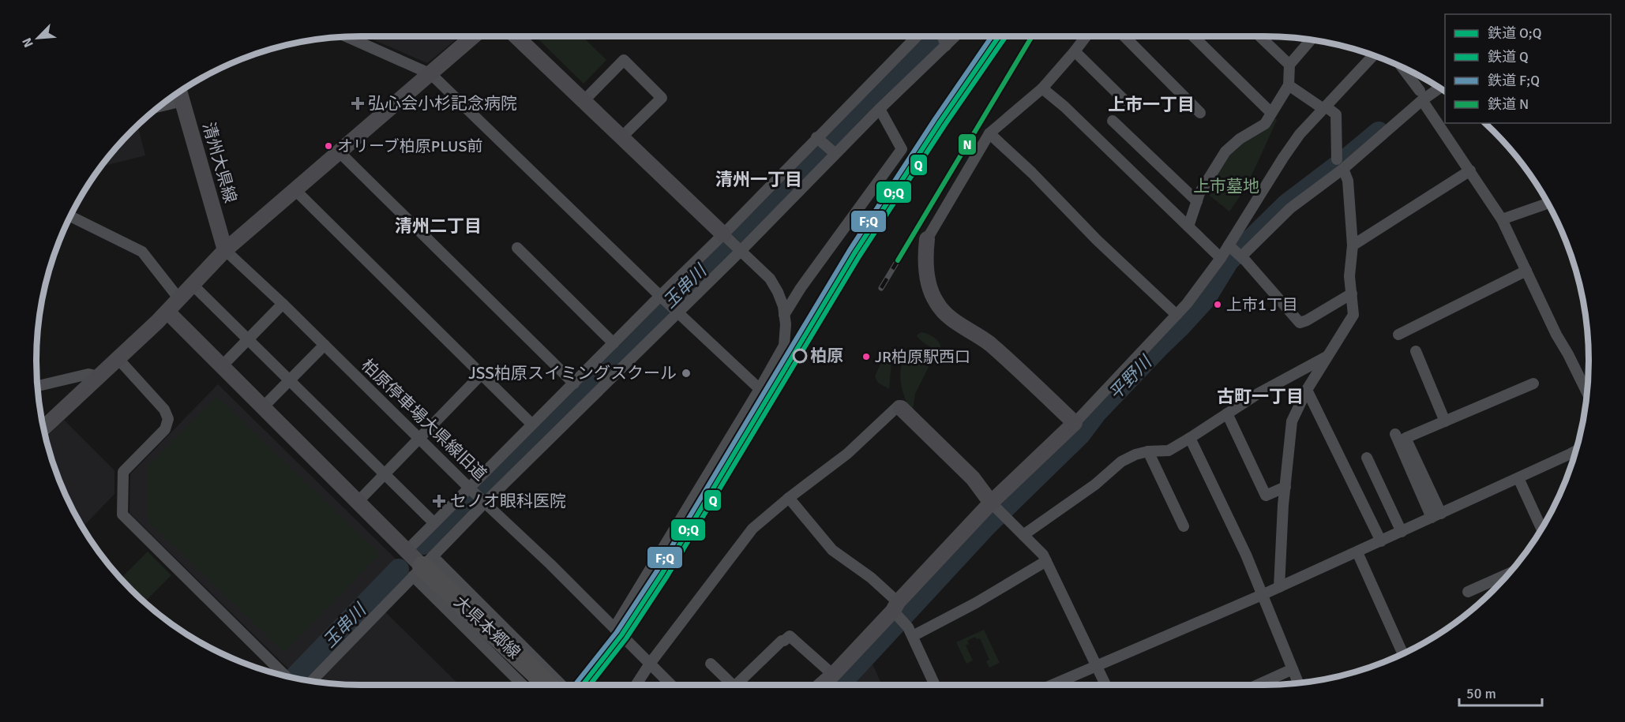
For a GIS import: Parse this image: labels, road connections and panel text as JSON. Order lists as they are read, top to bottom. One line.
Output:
{"streets":{"highway":["大県本郷線"],"street":["清州大県線","柏原停車場大県線旧道"]},"crossings":[["清州大県線","柏原停車場大県線旧道"]],"districts":["上市一丁目","清州一丁目","清州二丁目","古町一丁目"],"water":["玉串川","平野川"],"parks":["上市墓地"],"places":{"health":["弘心会小杉記念病院","セノオ眼科医院"],"other":["オリーブ柏原PLUS前","上市1丁目","柏原","JR柏原駅西口","JSS柏原スイミングスクール"]},"lines":["rail line O;Q","rail line Q","rail line F;Q","rail line N"],"legend":["鉄道 O;Q","鉄道 Q","鉄道 F;Q","鉄道 N"],"scale_bar":"50 m","north":"bottom left"}
